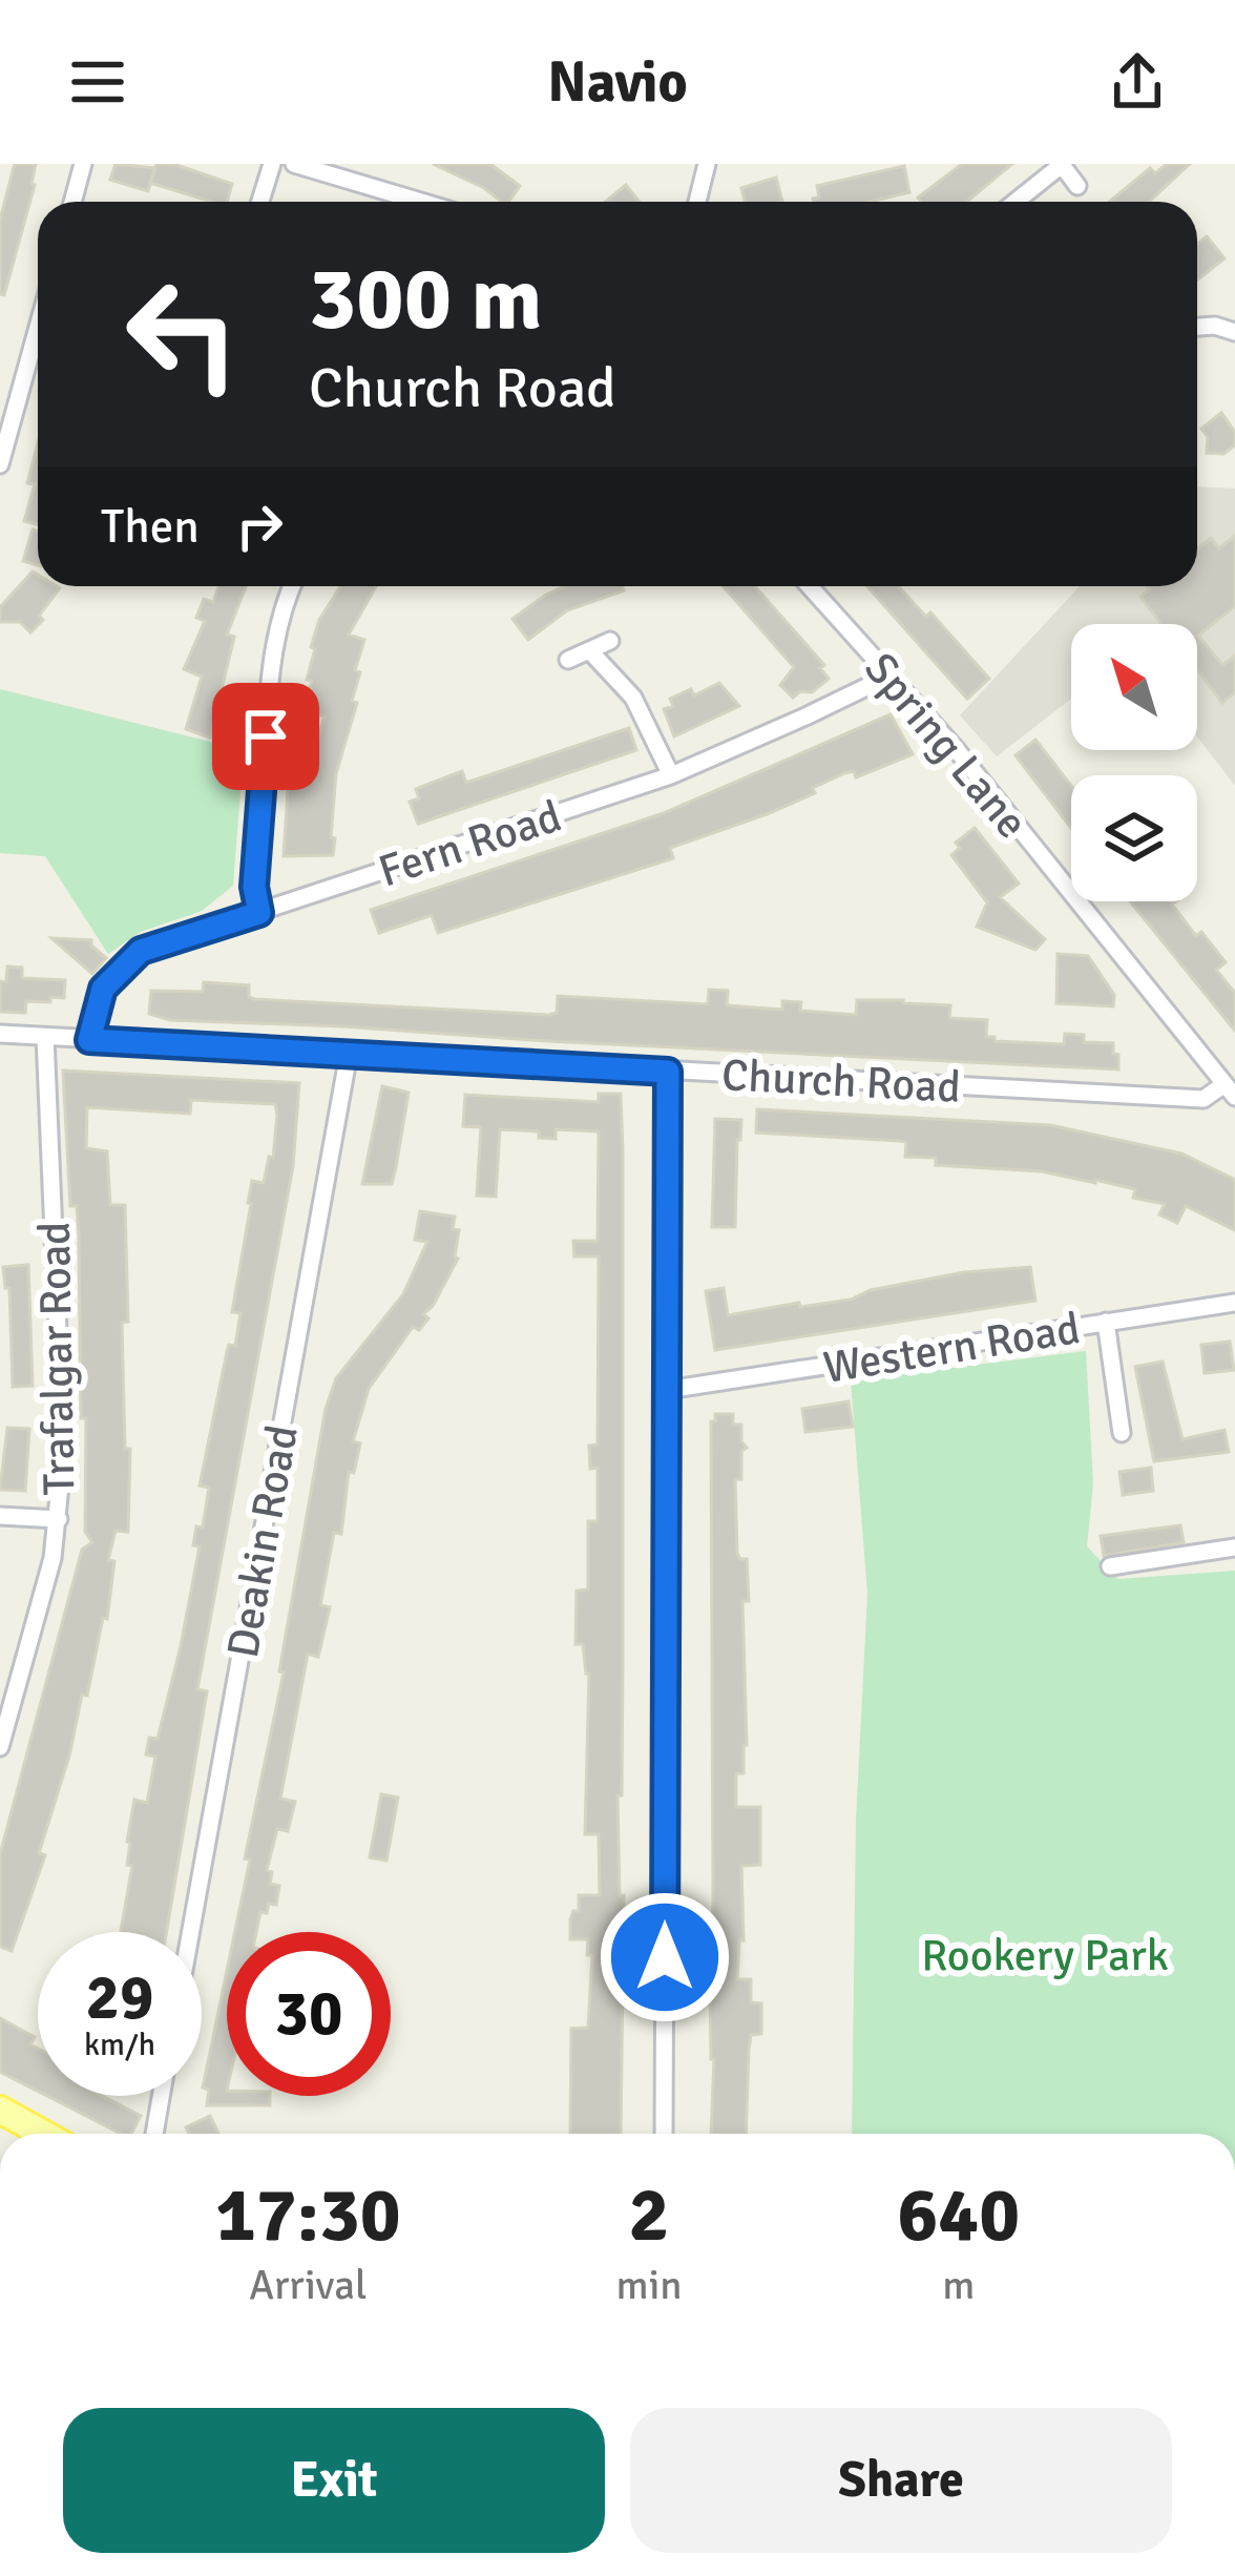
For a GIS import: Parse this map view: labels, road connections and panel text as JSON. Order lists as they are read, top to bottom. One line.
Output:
{"streets":{"street":["Spring Lane","Fern Road","Church Road","Western Road","Trafalgar Road","Deakin Road"]},"crossings":[["Spring Lane","Fern Road"],["Spring Lane","Church Road"],["Fern Road","Church Road"],["Church Road","Trafalgar Road"],["Church Road","Deakin Road"]],"parks":["Rookery Park"],"north":"top left","page":{"header":"Navio","turn":["300 m","Church Road"],"then":"Then","speed":"29 km/h","limit":"30","eta":["17:30","Arrival","2","min","640","m"],"buttons":["Exit","Share"]}}
